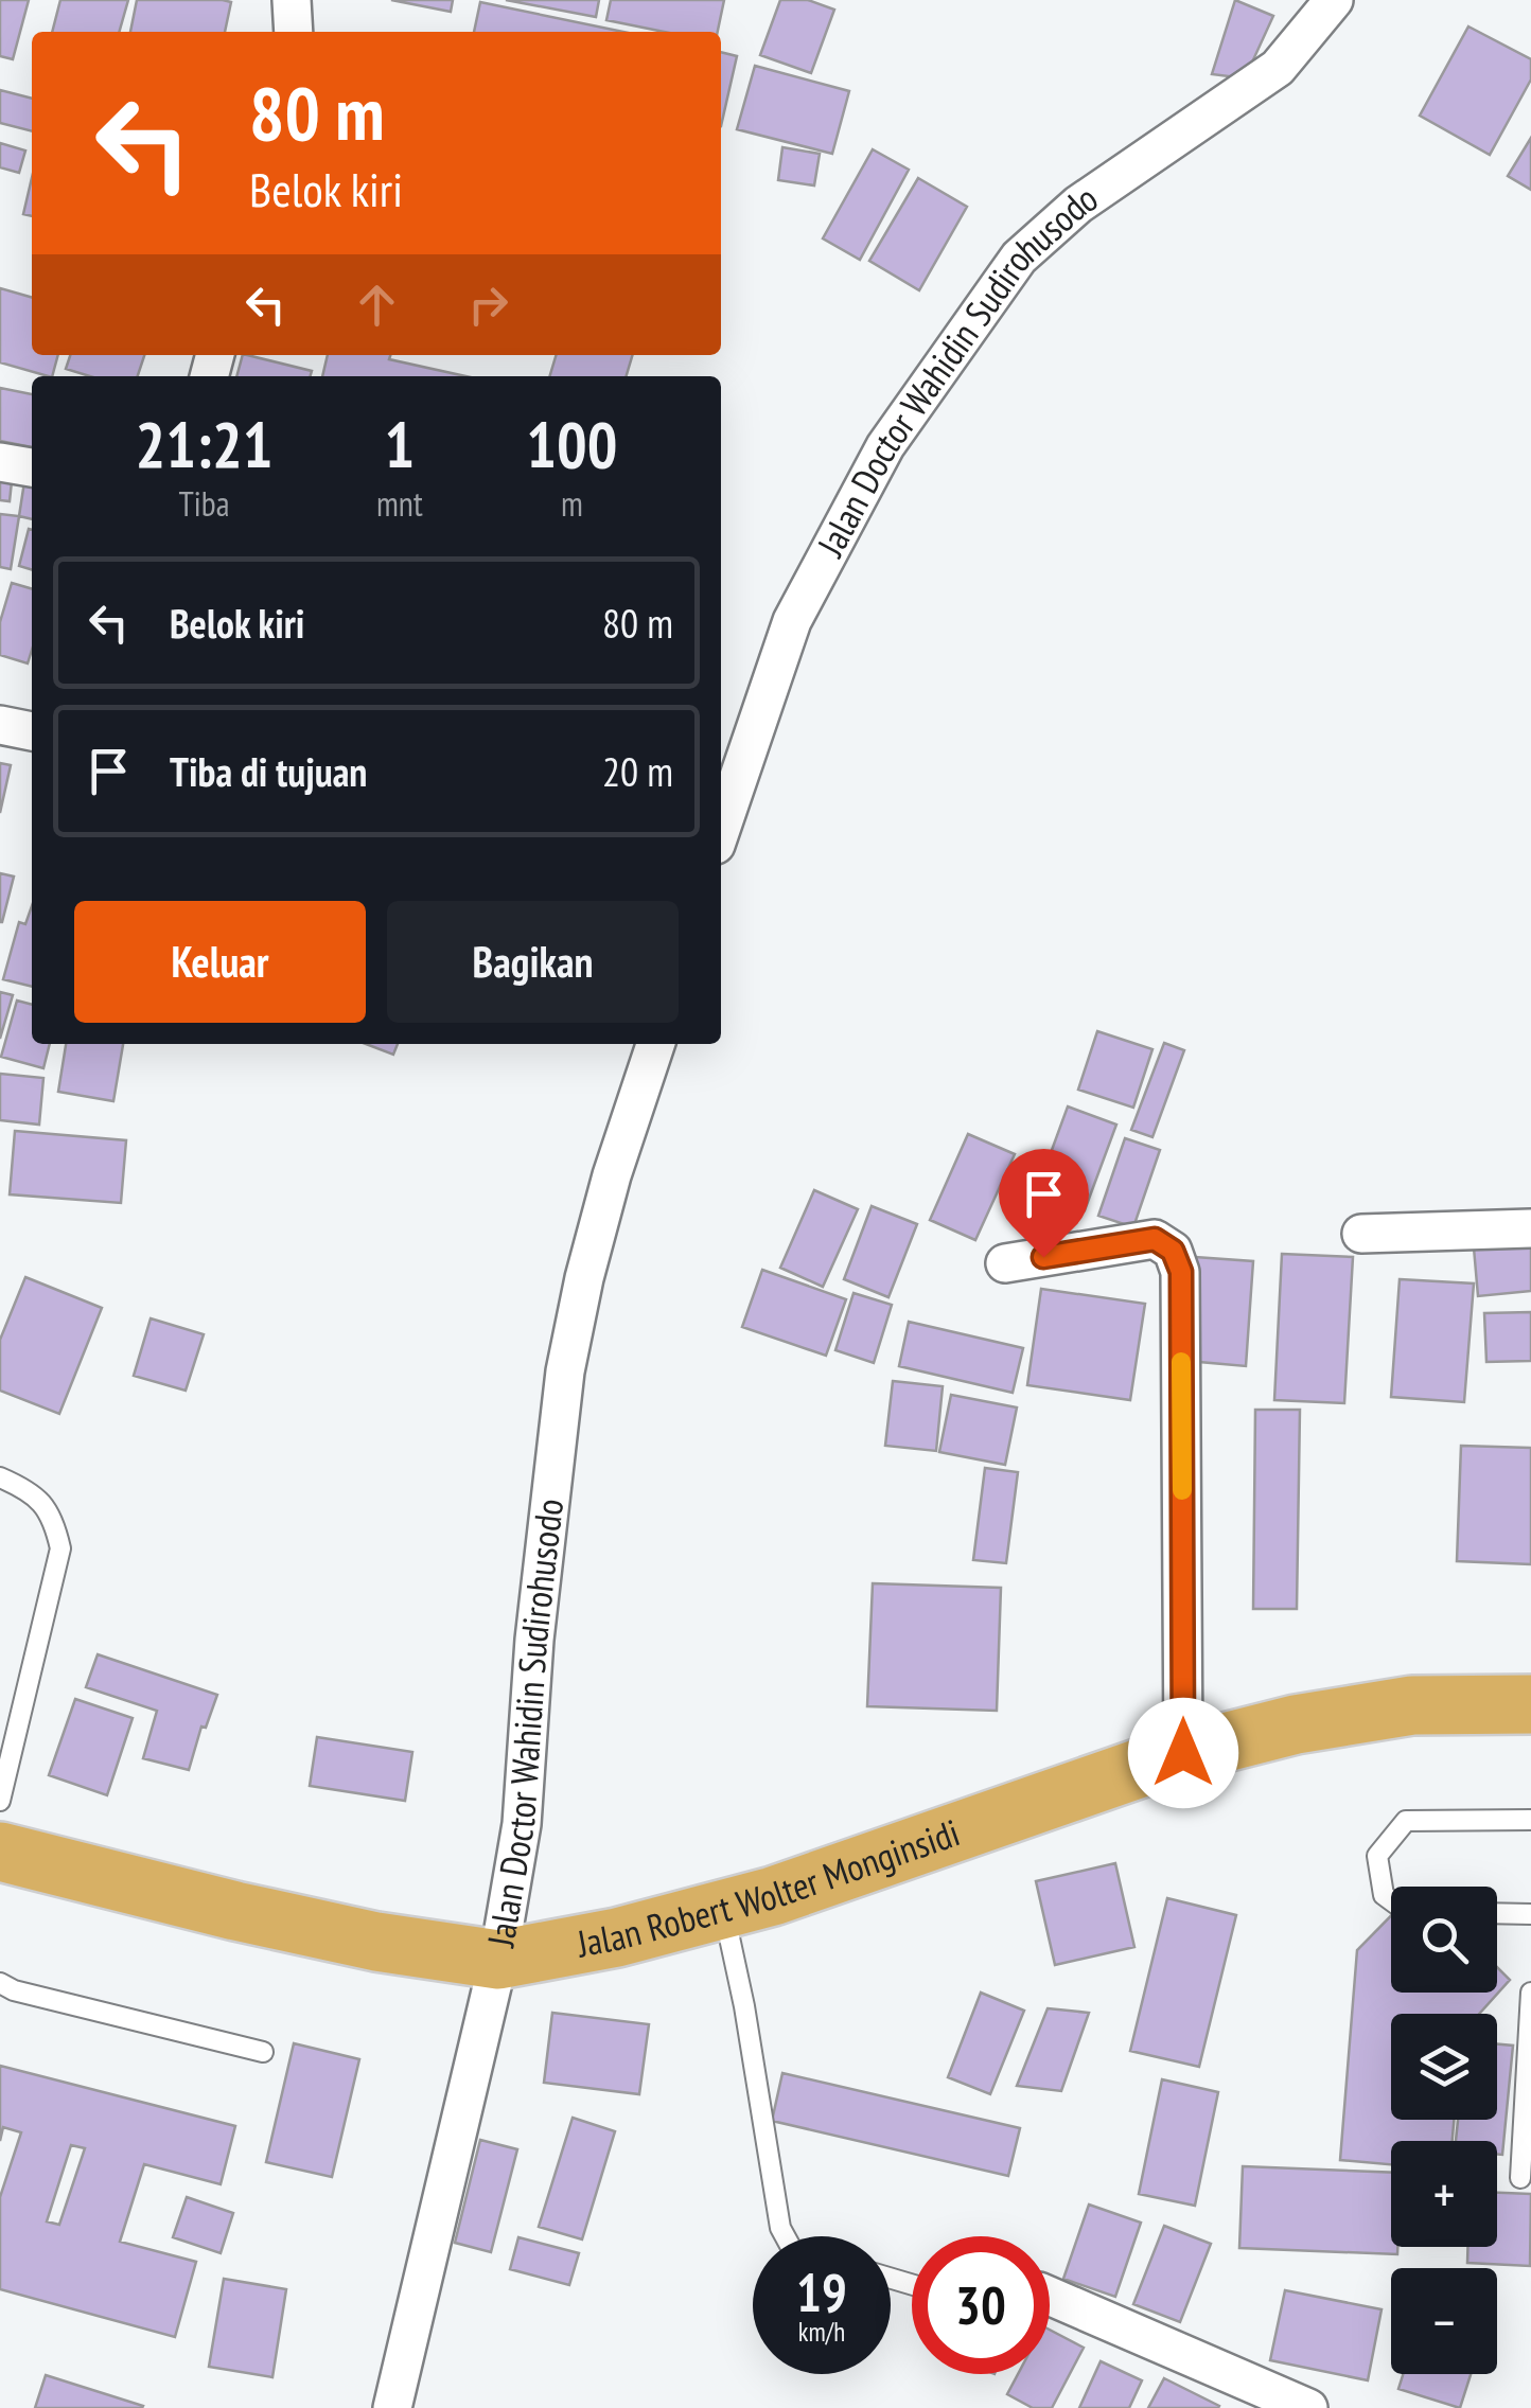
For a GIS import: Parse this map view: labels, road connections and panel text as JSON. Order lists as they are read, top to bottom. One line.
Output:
{"streets":{"highway":["Jalan Robert Wolter Monginsidi"],"street":["Jalan Doctor Wahidin Sudirohusodo"]},"crossings":[["Jalan Doctor Wahidin Sudirohusodo","Jalan Robert Wolter Monginsidi"]],"page":{"turn":["80 m","Belok kiri"],"eta":["21:21","Tiba","1","mnt","100","m"],"list":[{"name":"Belok kiri","value":"80 m"},{"name":"Tiba di tujuan","value":"20 m"}],"buttons":["Keluar","Bagikan"],"map_buttons":["+","−"],"speed":"19 km/h","limit":"30"}}
